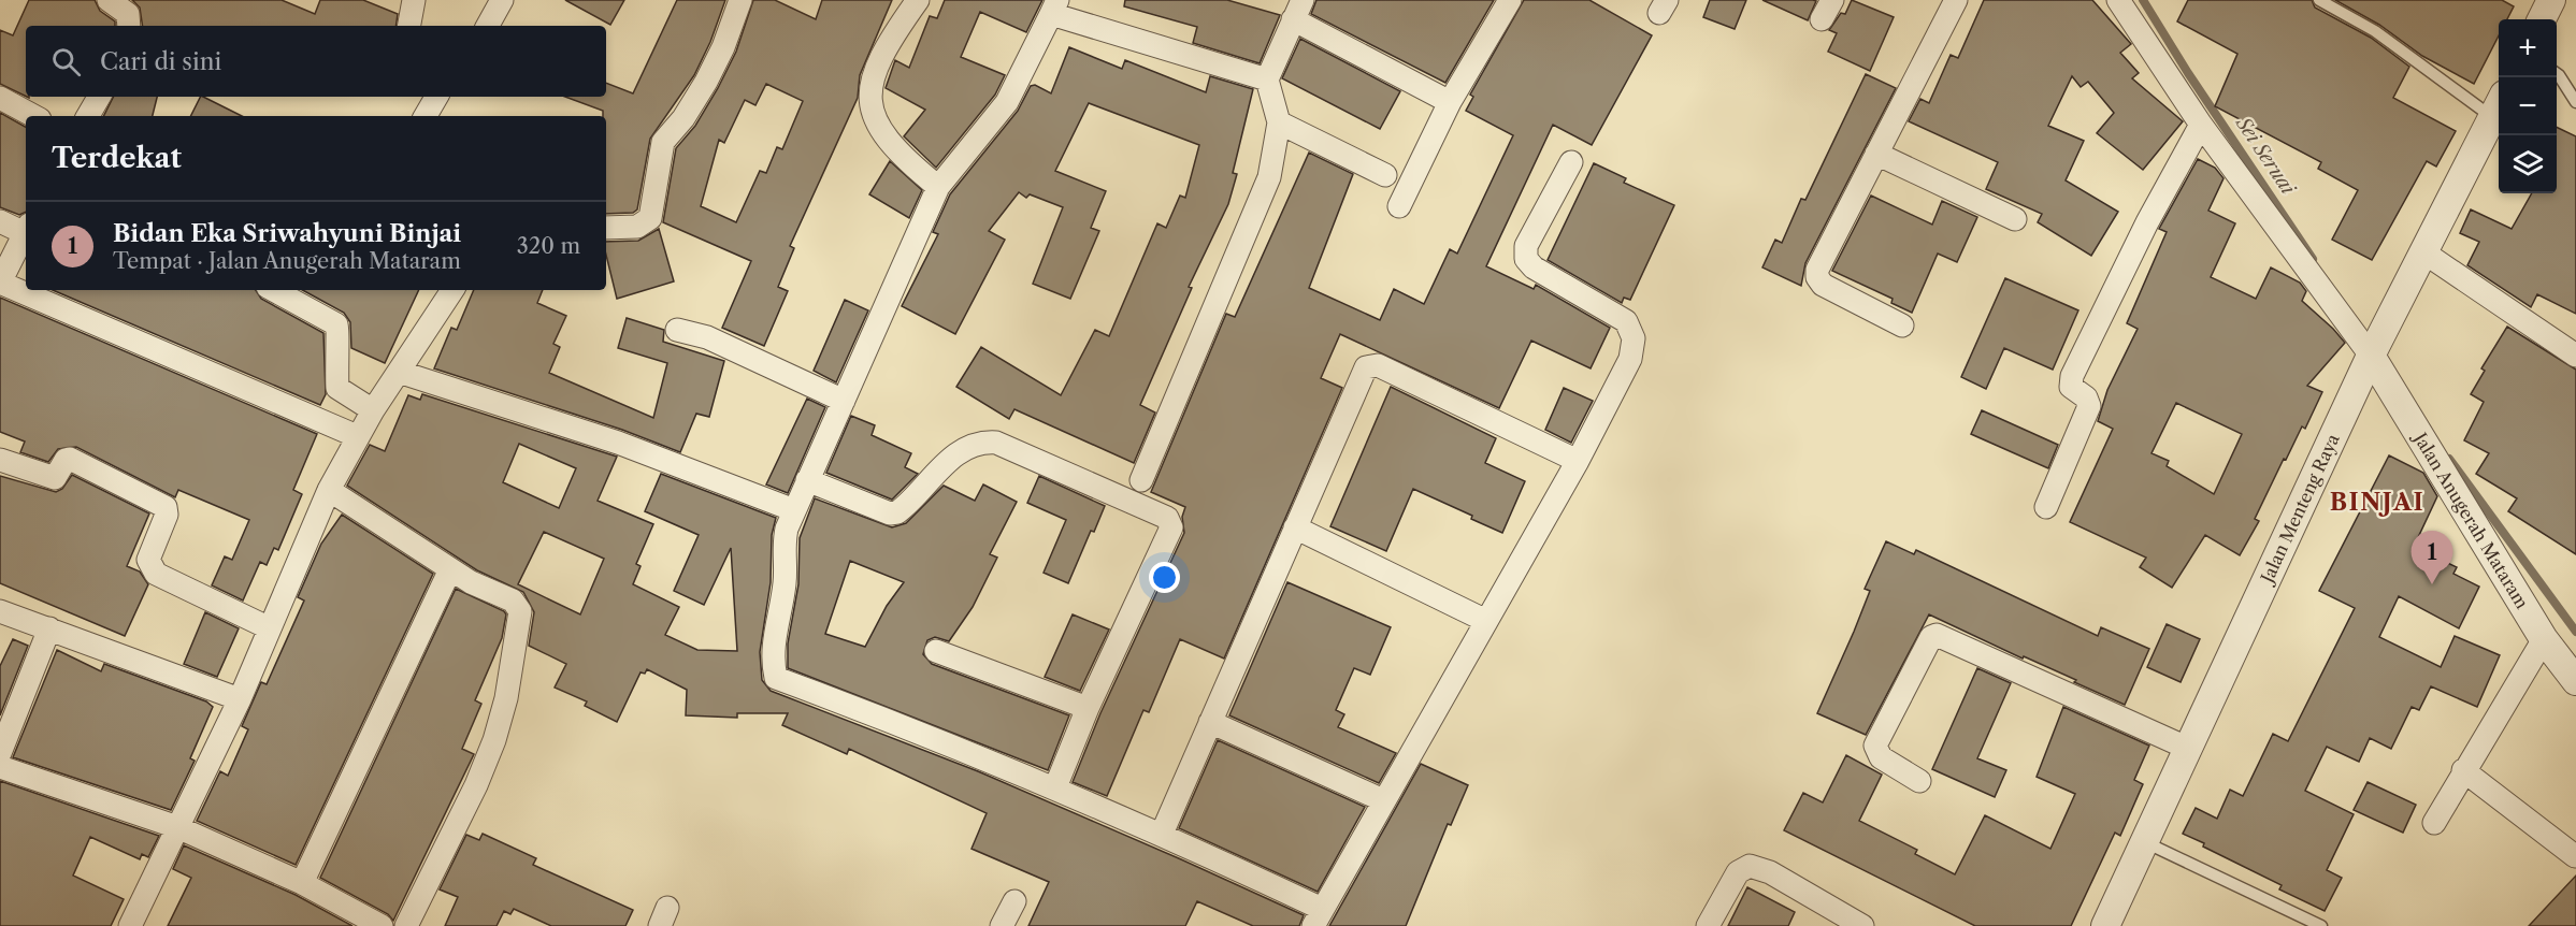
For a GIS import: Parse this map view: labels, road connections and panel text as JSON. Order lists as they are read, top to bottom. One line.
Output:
{"streets":{"street":["Jalan Menteng Raya","Jalan Anugerah Mataram"]},"crossings":[["Jalan Menteng Raya","Jalan Anugerah Mataram"]],"districts":["BINJAI"],"water":["Sei Seruai"],"page":{"map_buttons":["+","−"],"search":"Cari di sini","heading":"Terdekat","list":[{"mark":"1","name":"Bidan Eka Sriwahyuni Binjai","note":"Tempat · Jalan Anugerah Mataram","value":"320 m"}],"pins":"1"}}
